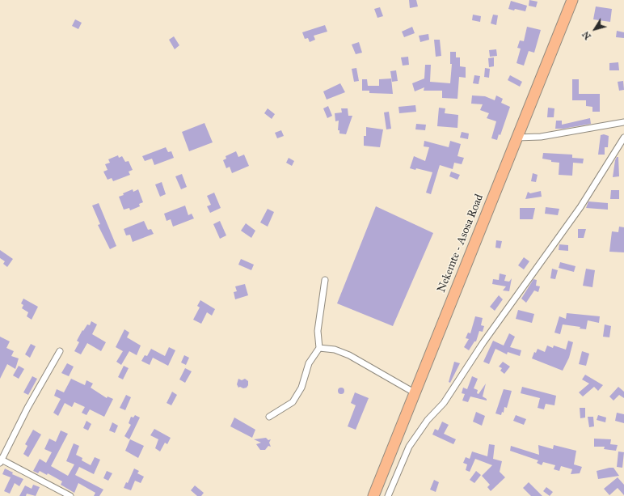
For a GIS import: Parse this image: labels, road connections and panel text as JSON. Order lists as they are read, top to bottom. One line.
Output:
{"streets":{"highway":["Nekemte - Asosa Road"]},"north":"bottom left"}
